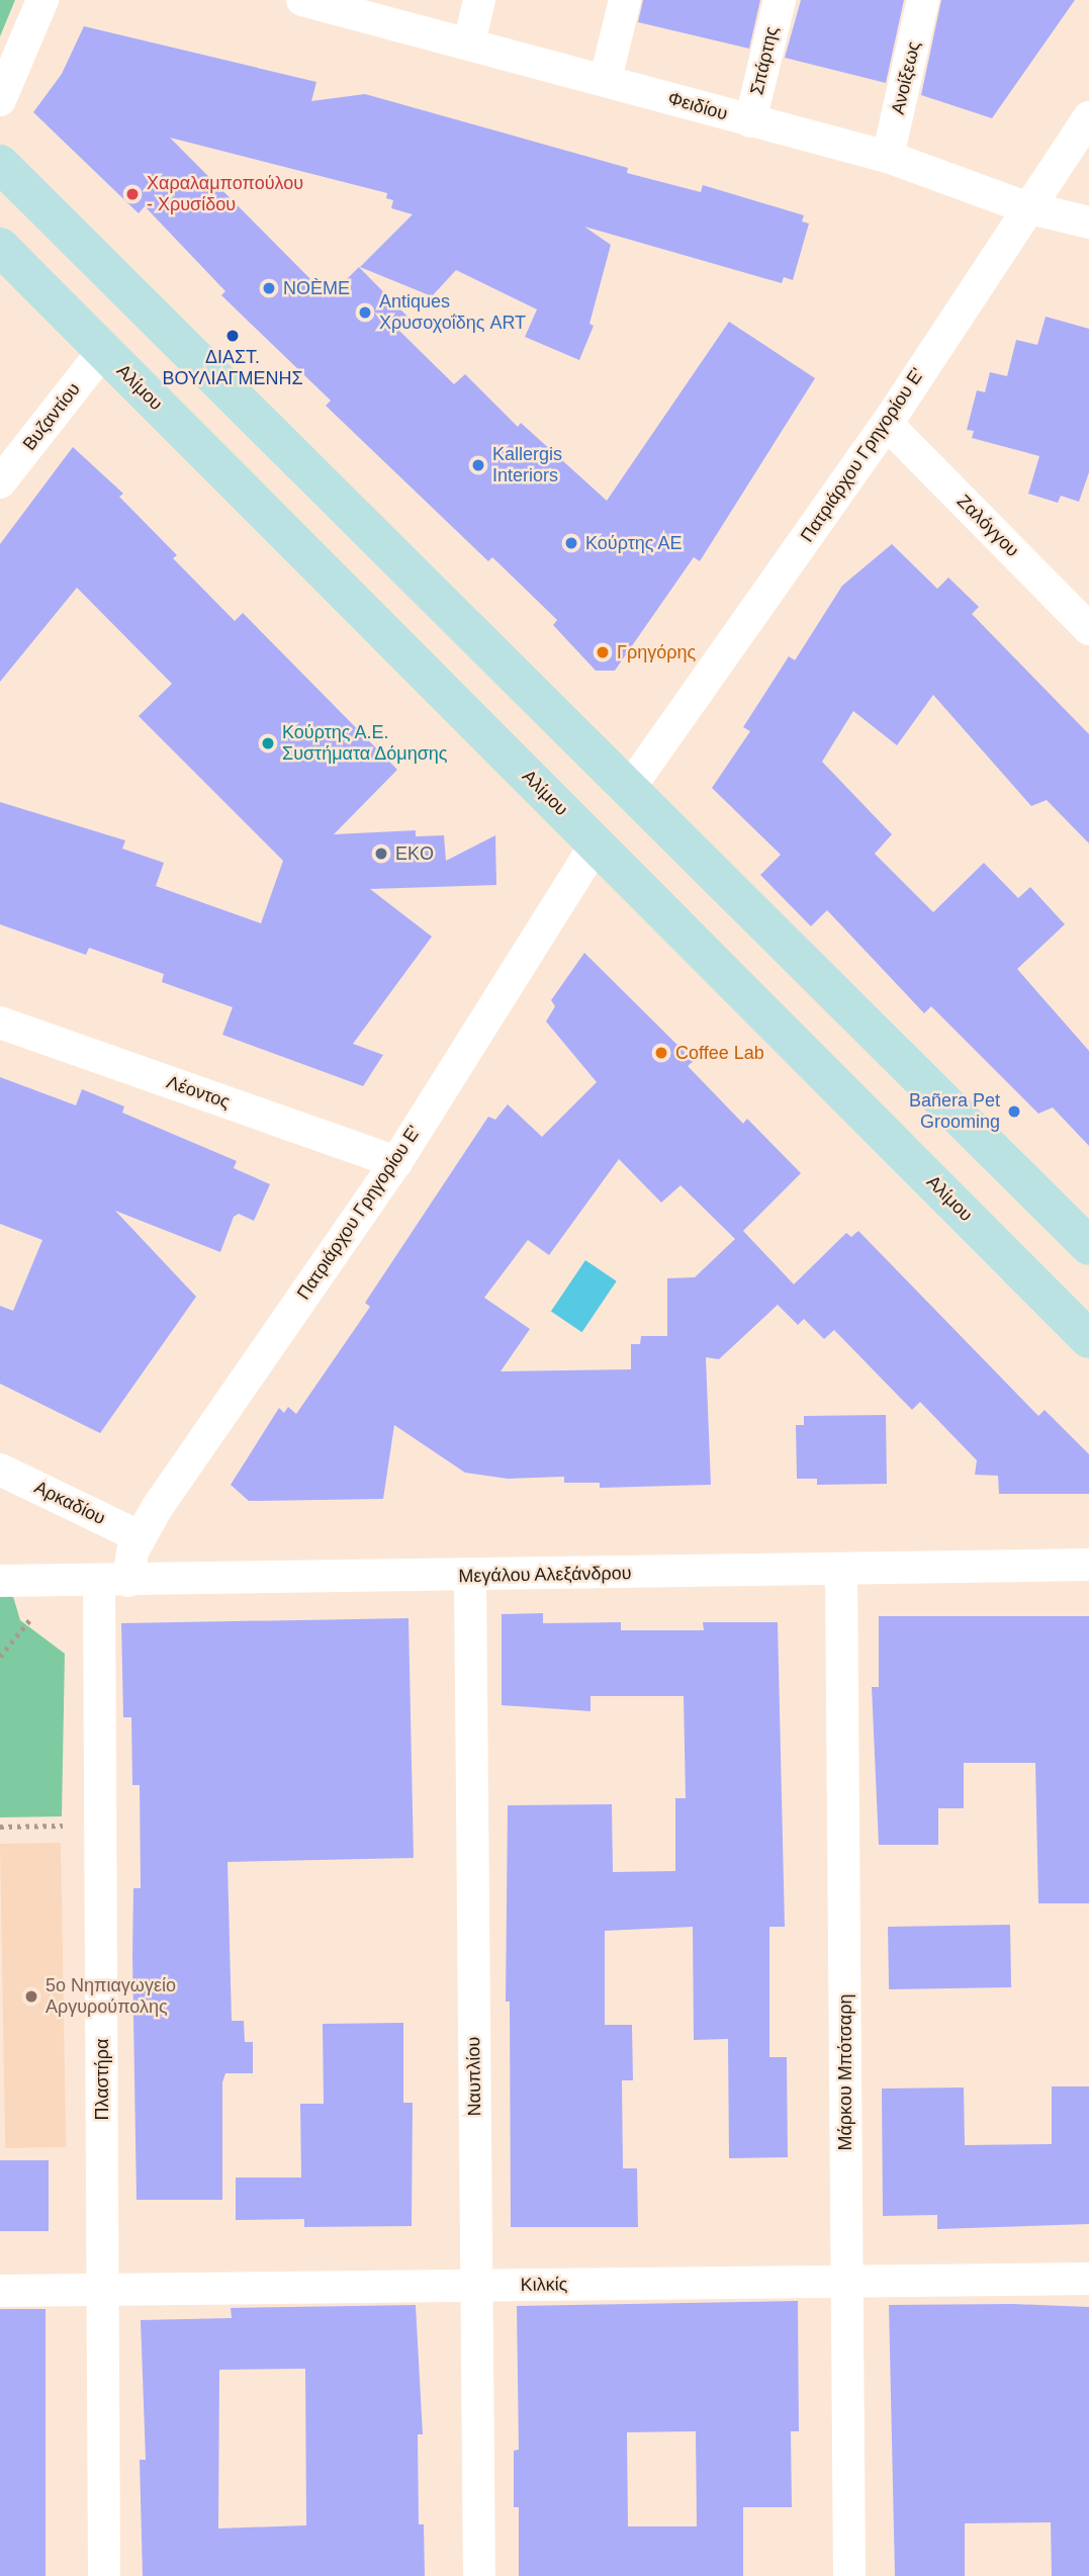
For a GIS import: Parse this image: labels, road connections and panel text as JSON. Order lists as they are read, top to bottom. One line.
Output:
{"streets":{"main road":["Αλίμου"],"street":["Σπάρτης","Ανοίξεως","Φειδίου","Βυζαντίου","Πατριάρχου Γρηγορίου Ε'","Ζαλόγγου","Λέοντος","Αρκαδίου","Μεγάλου Αλεξάνδρου","Μάρκου Μπότσαρη","Ναυπλίου","Πλαστήρα","Κιλκίς"]},"crossings":[["Σπάρτης","Φειδίου"],["Ανοίξεως","Φειδίου"],["Φειδίου","Πατριάρχου Γρηγορίου Ε'"],["Αλίμου","Βυζαντίου"],["Αλίμου","Πατριάρχου Γρηγορίου Ε'"],["Πατριάρχου Γρηγορίου Ε'","Ζαλόγγου"],["Πατριάρχου Γρηγορίου Ε'","Λέοντος"],["Πατριάρχου Γρηγορίου Ε'","Αρκαδίου"],["Πατριάρχου Γρηγορίου Ε'","Μεγάλου Αλεξάνδρου"],["Πατριάρχου Γρηγορίου Ε'","Πλαστήρα"],["Μεγάλου Αλεξάνδρου","Μάρκου Μπότσαρη"],["Μεγάλου Αλεξάνδρου","Ναυπλίου"],["Μεγάλου Αλεξάνδρου","Πλαστήρα"],["Μάρκου Μπότσαρη","Κιλκίς"],["Ναυπλίου","Κιλκίς"],["Πλαστήρα","Κιλκίς"]],"places":["Χαραλαμποπούλου - Χρυσίδου","NOÈME","Antiques Χρυσοχοΐδης ART","ΔΙΑΣΤ. ΒΟΥΛΙΑΓΜΕΝΗΣ","Kallergis Interiors","Κούρτης ΑΕ","Γρηγόρης","Κούρτης Α.Ε. Συστήματα Δόμησης","EKO","Coffee Lab","Bañera Pet Grooming","5ο Νηπιαγωγείο Αργυρούπολης"]}
